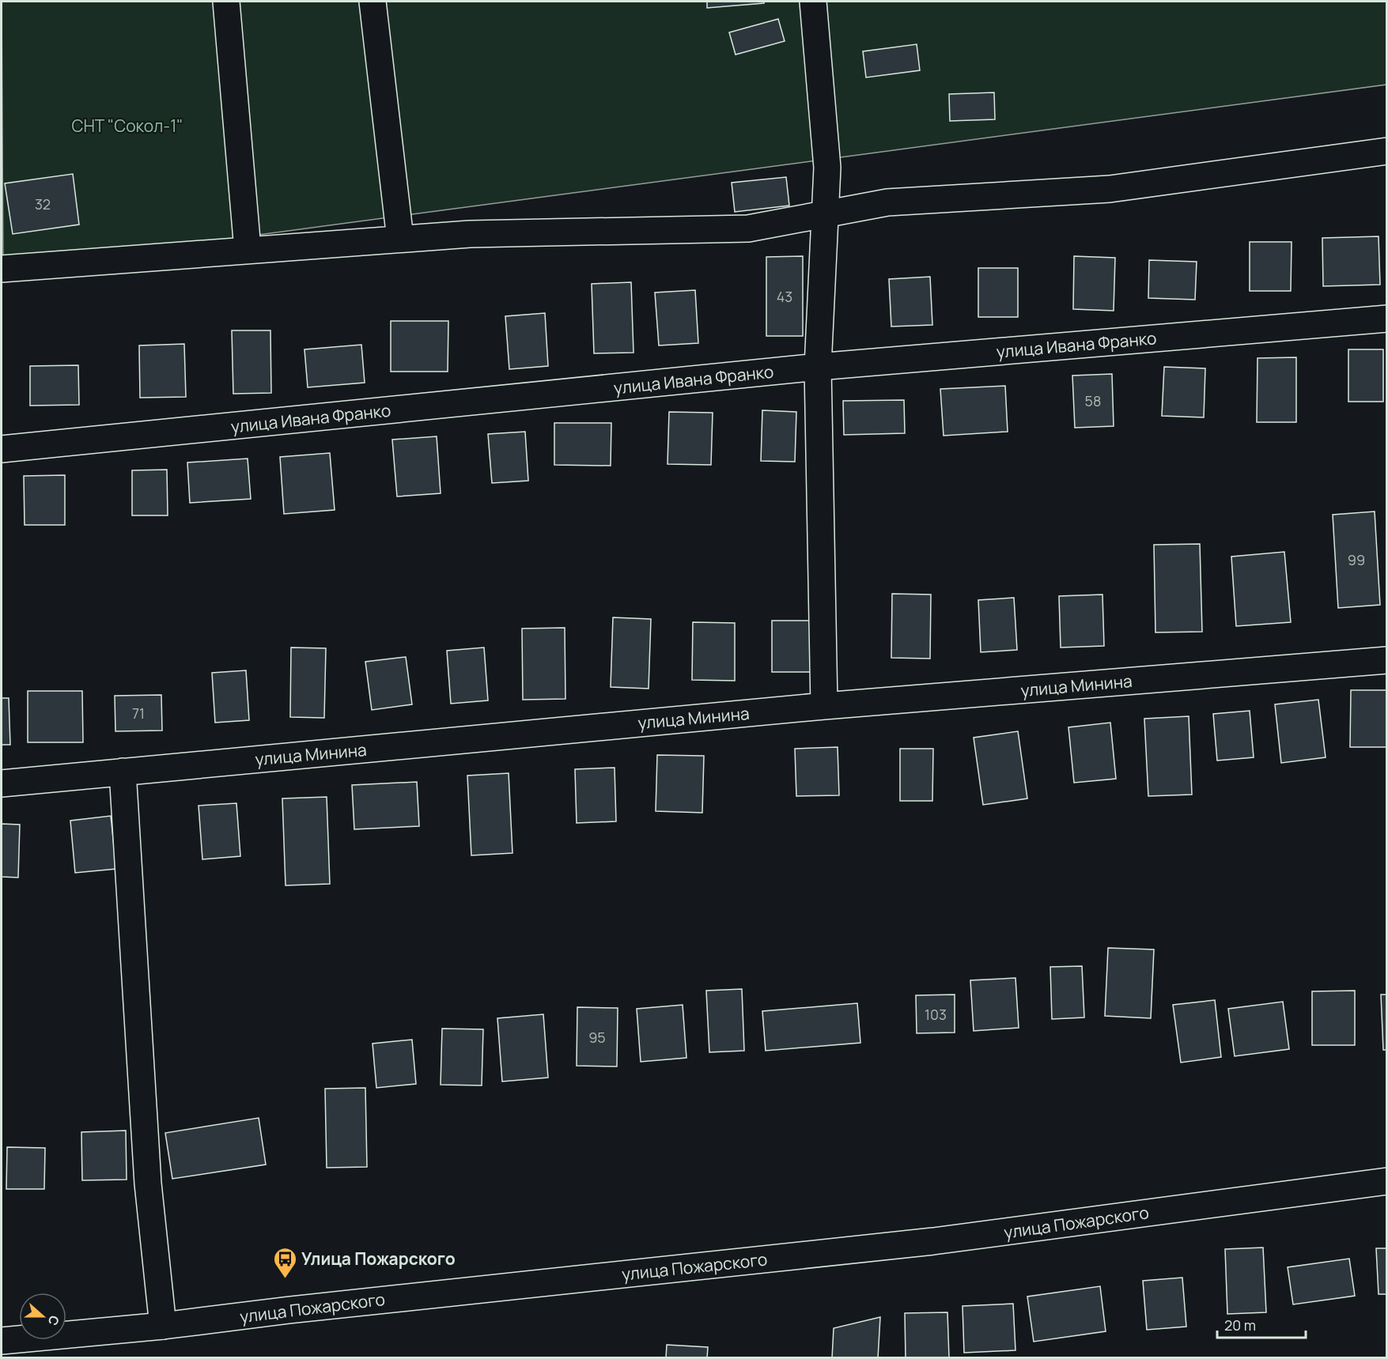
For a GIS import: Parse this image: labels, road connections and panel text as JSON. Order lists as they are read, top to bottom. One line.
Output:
{"streets":{"street":["улица Ивана Франко","улица Минина","улица Пожарского"]},"parks":["СНТ \"Сокол-1\""],"places":{"bus stop":["Улица Пожарского"]},"house_numbers":["32","43","58","99","71","103","95"],"scale_bar":"20 m","north":"right"}
